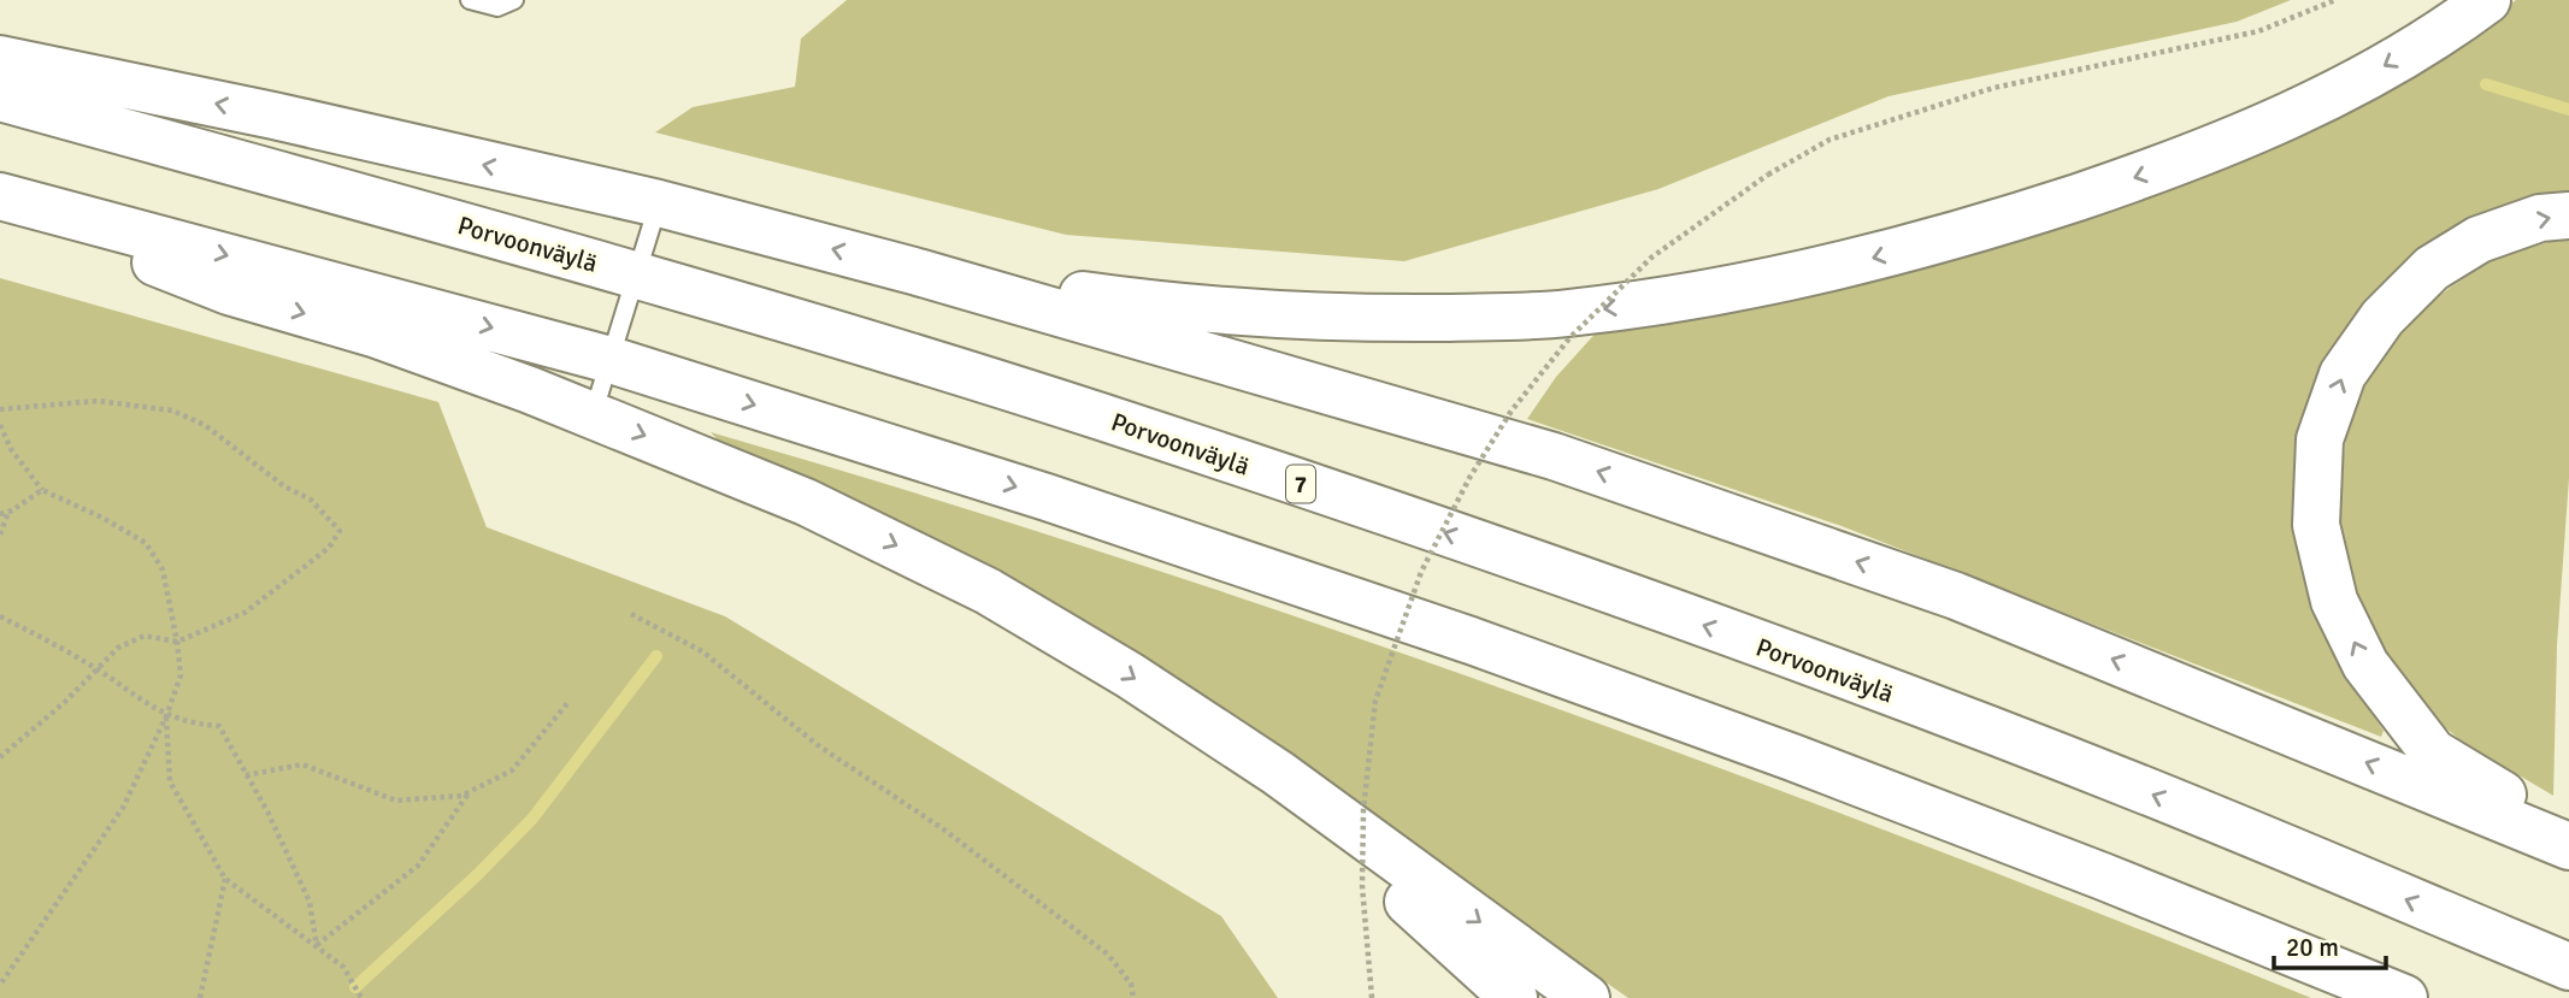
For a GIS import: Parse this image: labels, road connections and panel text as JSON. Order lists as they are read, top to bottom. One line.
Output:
{"streets":{"highway":["Porvoonväylä","7"]},"scale_bar":"20 m"}
